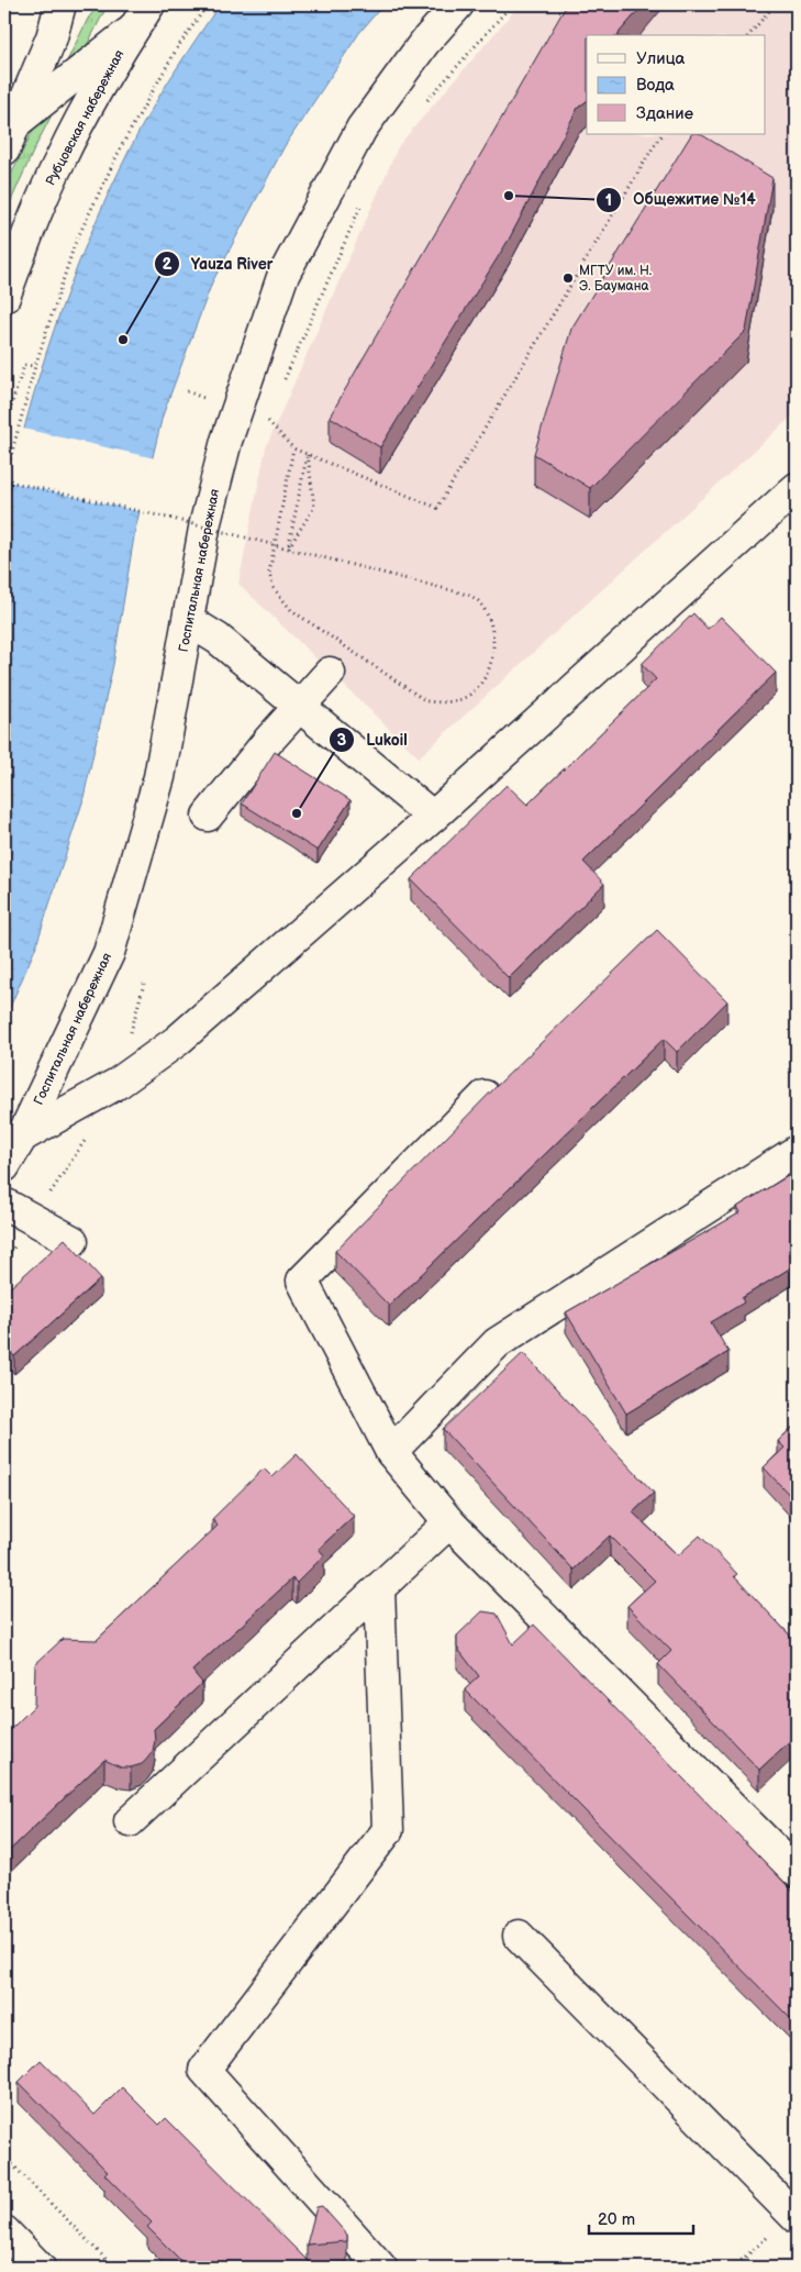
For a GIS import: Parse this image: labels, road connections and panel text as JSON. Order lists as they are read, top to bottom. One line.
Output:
{"streets":{"main road":["Рубцовская набережная","Госпитальная набережная"]},"places":["Общежитие №14","МГТУ им. Н. Э. Баумана","Yauza River","Lukoil"],"legend":["Улица","Вода","Здание"],"scale_bar":"20 m"}
